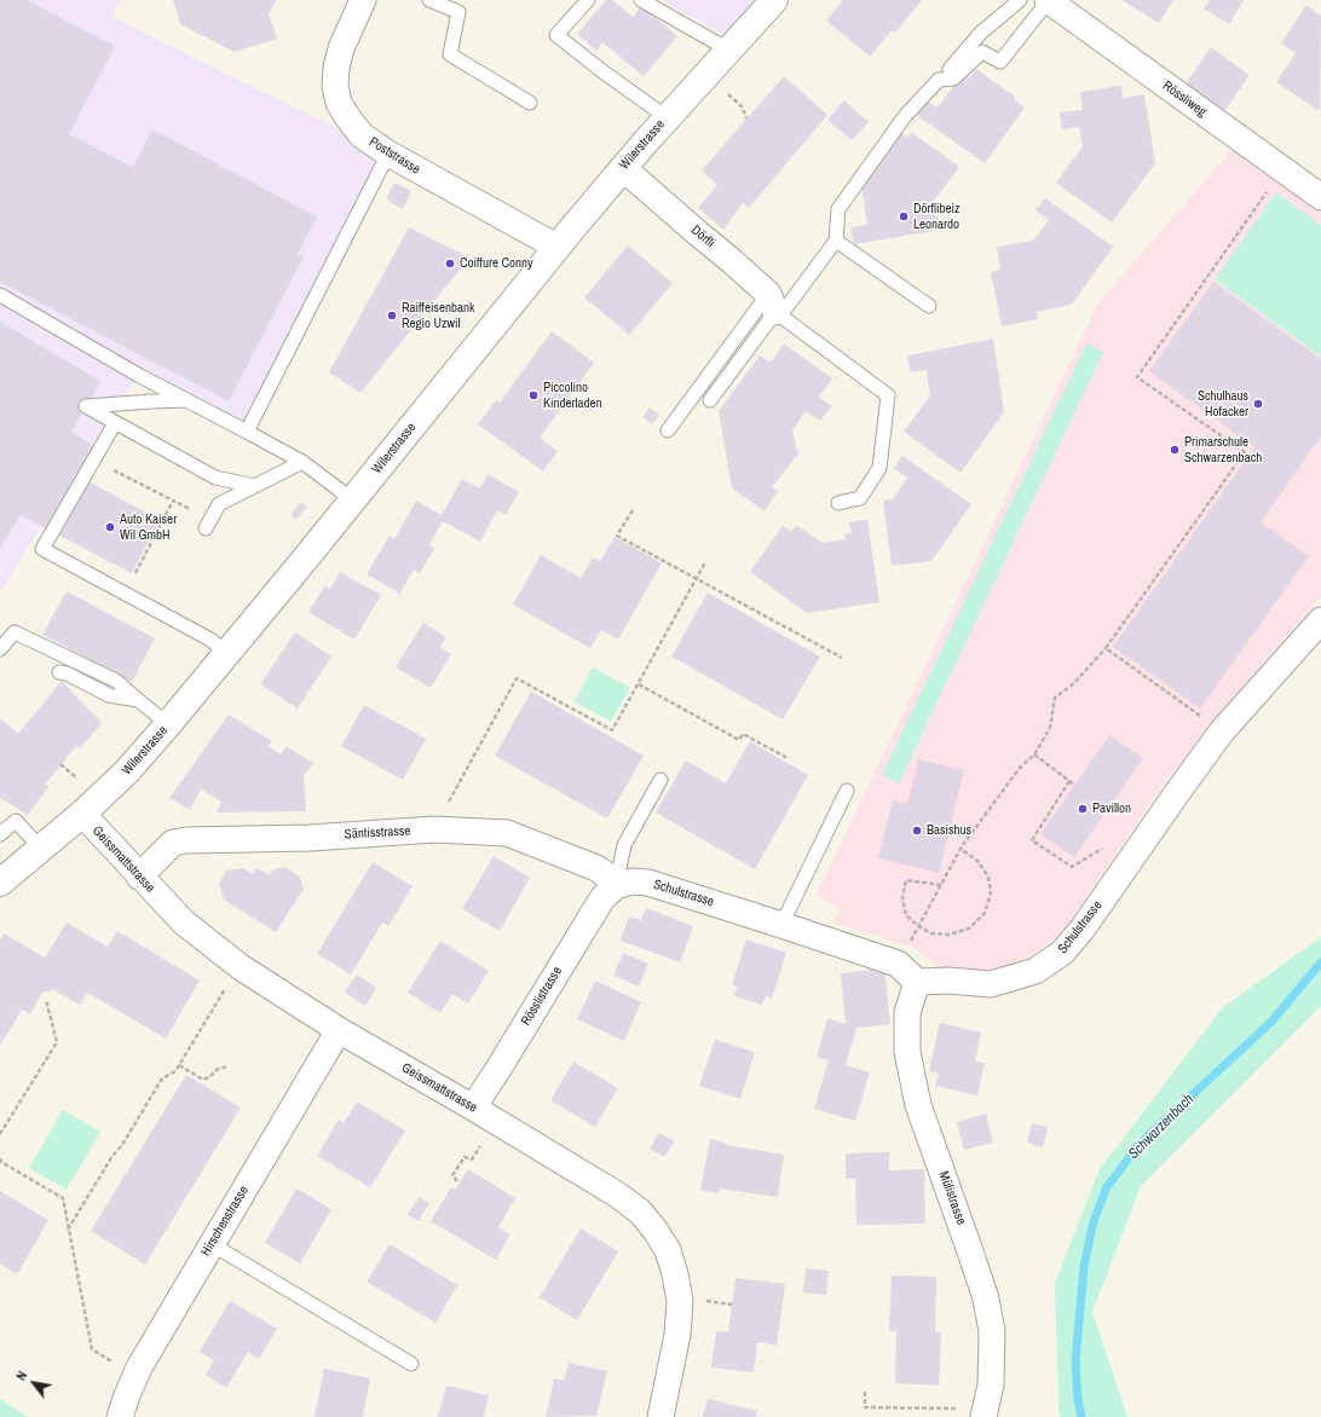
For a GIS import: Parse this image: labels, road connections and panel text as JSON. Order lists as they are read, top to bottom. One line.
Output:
{"streets":{"main road":["Wilerstrasse"],"street":["Rössliweg","Poststrasse","Dörfli","Säntisstrasse","Geissmattstrasse","Schulstrasse","Rösslistrasse","Mülistrasse","Hirschenstrasse"]},"crossings":[["Wilerstrasse","Poststrasse"],["Wilerstrasse","Dörfli"],["Wilerstrasse","Geissmattstrasse"],["Säntisstrasse","Geissmattstrasse"],["Säntisstrasse","Schulstrasse"],["Säntisstrasse","Rösslistrasse"],["Geissmattstrasse","Rösslistrasse"],["Geissmattstrasse","Hirschenstrasse"],["Schulstrasse","Rösslistrasse"],["Schulstrasse","Mülistrasse"]],"water":["Schwarzenbach"],"places":["Dörflibeiz Leonardo","Coiffure Conny","Raiffeisenbank Regio Uzwil","Piccolino Kinderladen","Schulhaus Hofacker","Primarschule Schwarzenbach","Auto Kaiser Wil GmbH","Pavillon","Basishus"],"north":"top left"}
